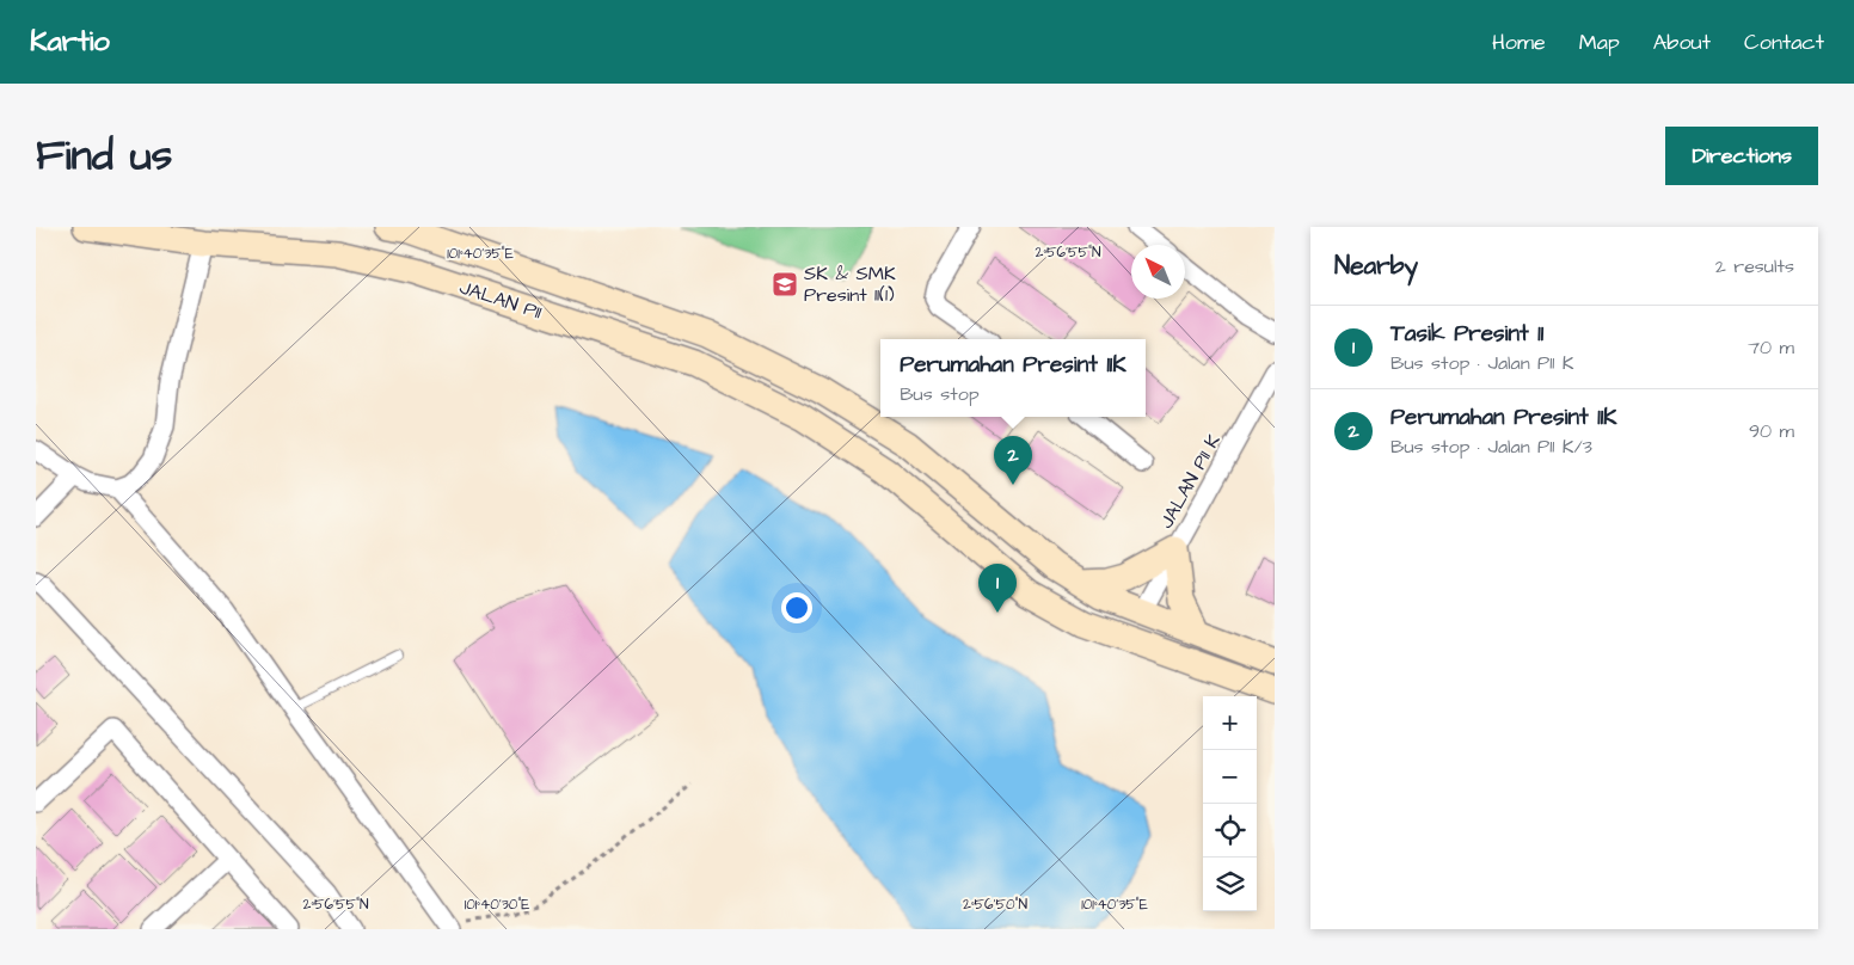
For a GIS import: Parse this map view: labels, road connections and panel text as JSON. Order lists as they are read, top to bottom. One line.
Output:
{"streets":{"main road":["JALAN P11"],"street":["JALAN P11 K"]},"crossings":[["JALAN P11","JALAN P11 K"]],"places":{"school or university":["SK & SMK Presint 11(1)"]},"north":"top left","page":{"header":"Kartio","nav":["Home","Map","About","Contact"],"title":"Find us","buttons":"Directions","heading":["Nearby","2 results"],"list":[{"mark":"1","name":"Tasik Presint 11","note":"Bus stop · Jalan P11 K","value":"70 m"},{"mark":"2","name":"Perumahan Presint 11K","note":"Bus stop · Jalan P11 K/3","value":"90 m"}],"popup":["Perumahan Presint 11K","Bus stop"],"pins":["2","1"],"map_buttons":["+","−"]},"coordinates":["2°56'55\"N","101°40'35\"E","101°40'30\"E","2°56'50\"N"]}
